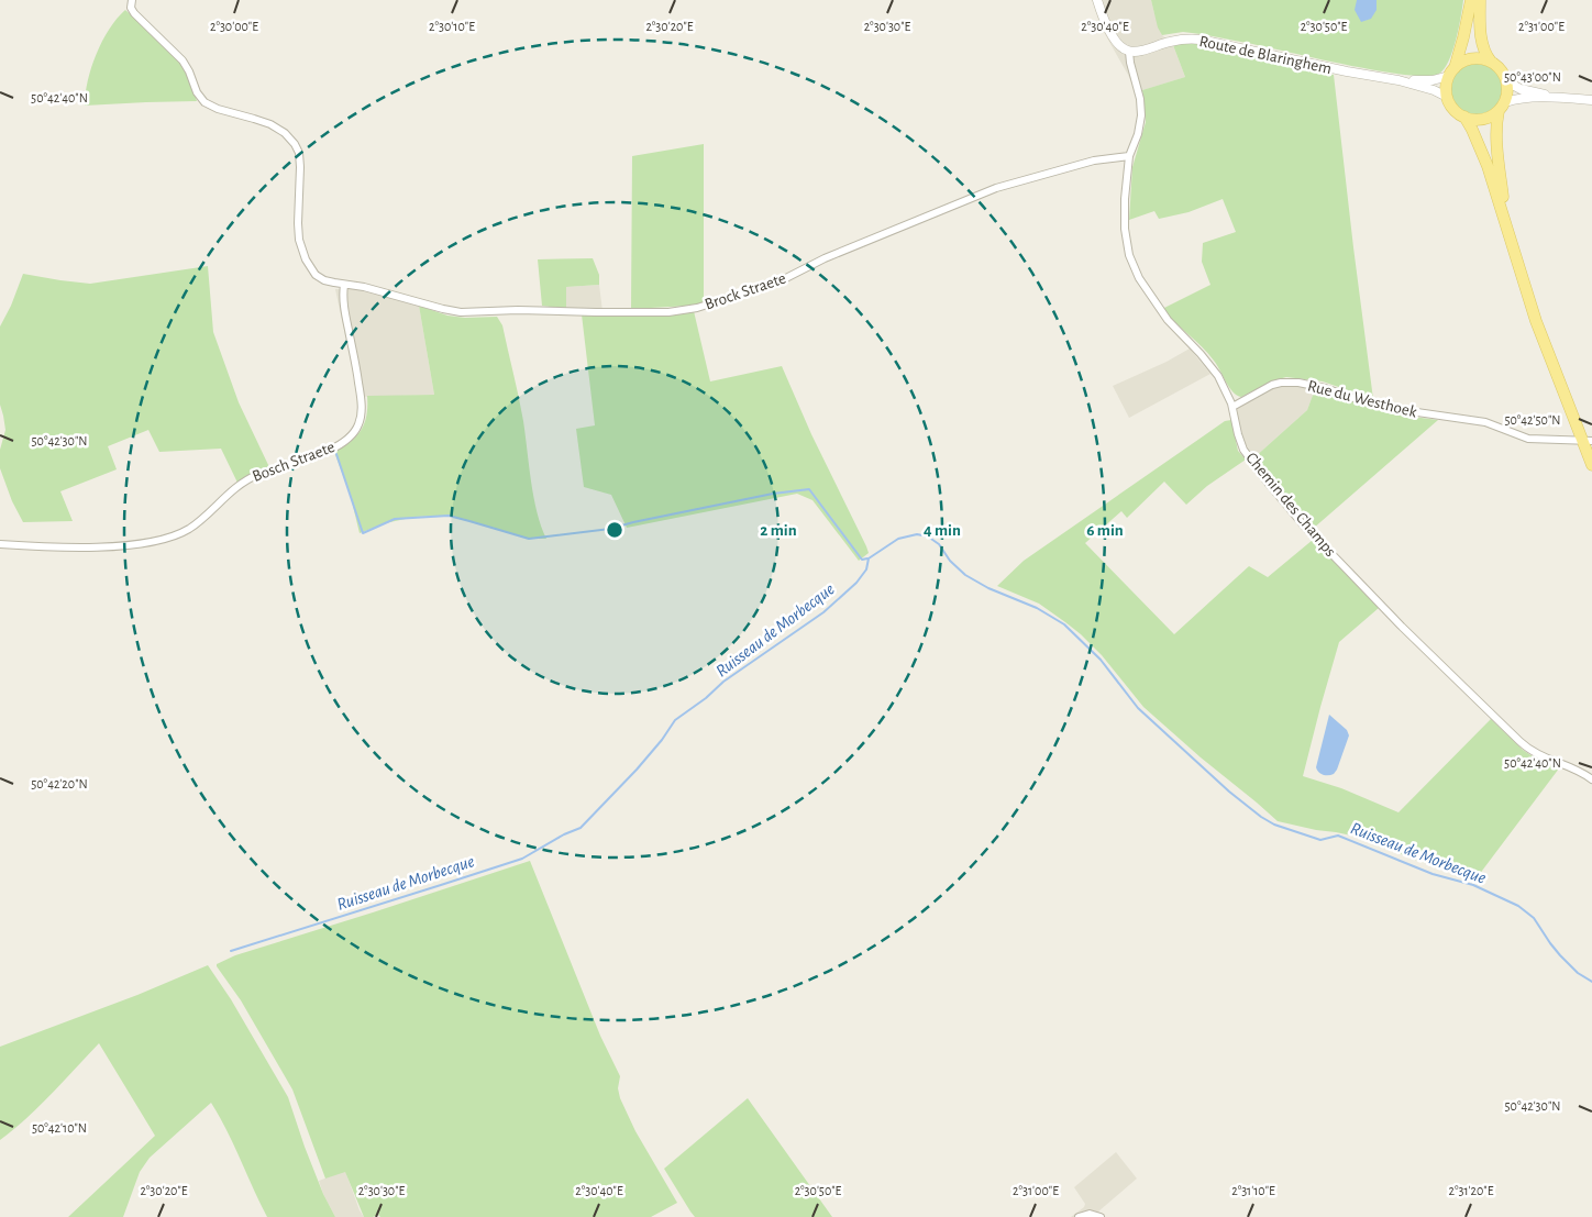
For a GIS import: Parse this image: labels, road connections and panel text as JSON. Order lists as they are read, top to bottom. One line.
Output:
{"streets":{"street":["Route de Blaringhem","Brock Straete","Rue du Westhoek","Bosch Straete","Chemin des Champs"]},"crossings":[["Route de Blaringhem","Chemin des Champs"],["Brock Straete","Bosch Straete"],["Brock Straete","Chemin des Champs"],["Rue du Westhoek","Chemin des Champs"]],"water":["Ruisseau de Morbecque"],"coordinates":["2°30'00\"E","2°30'10\"E","2°30'20\"E","2°30'30\"E","2°30'40\"E","2°30'50\"E","2°31'00\"E","50°43'00\"N","50°42'40\"N","50°42'50\"N","50°42'30\"N","50°42'20\"N","50°42'10\"N","2°31'10\"E","2°31'20\"E"],"rings":["2 min","4 min","6 min"]}
